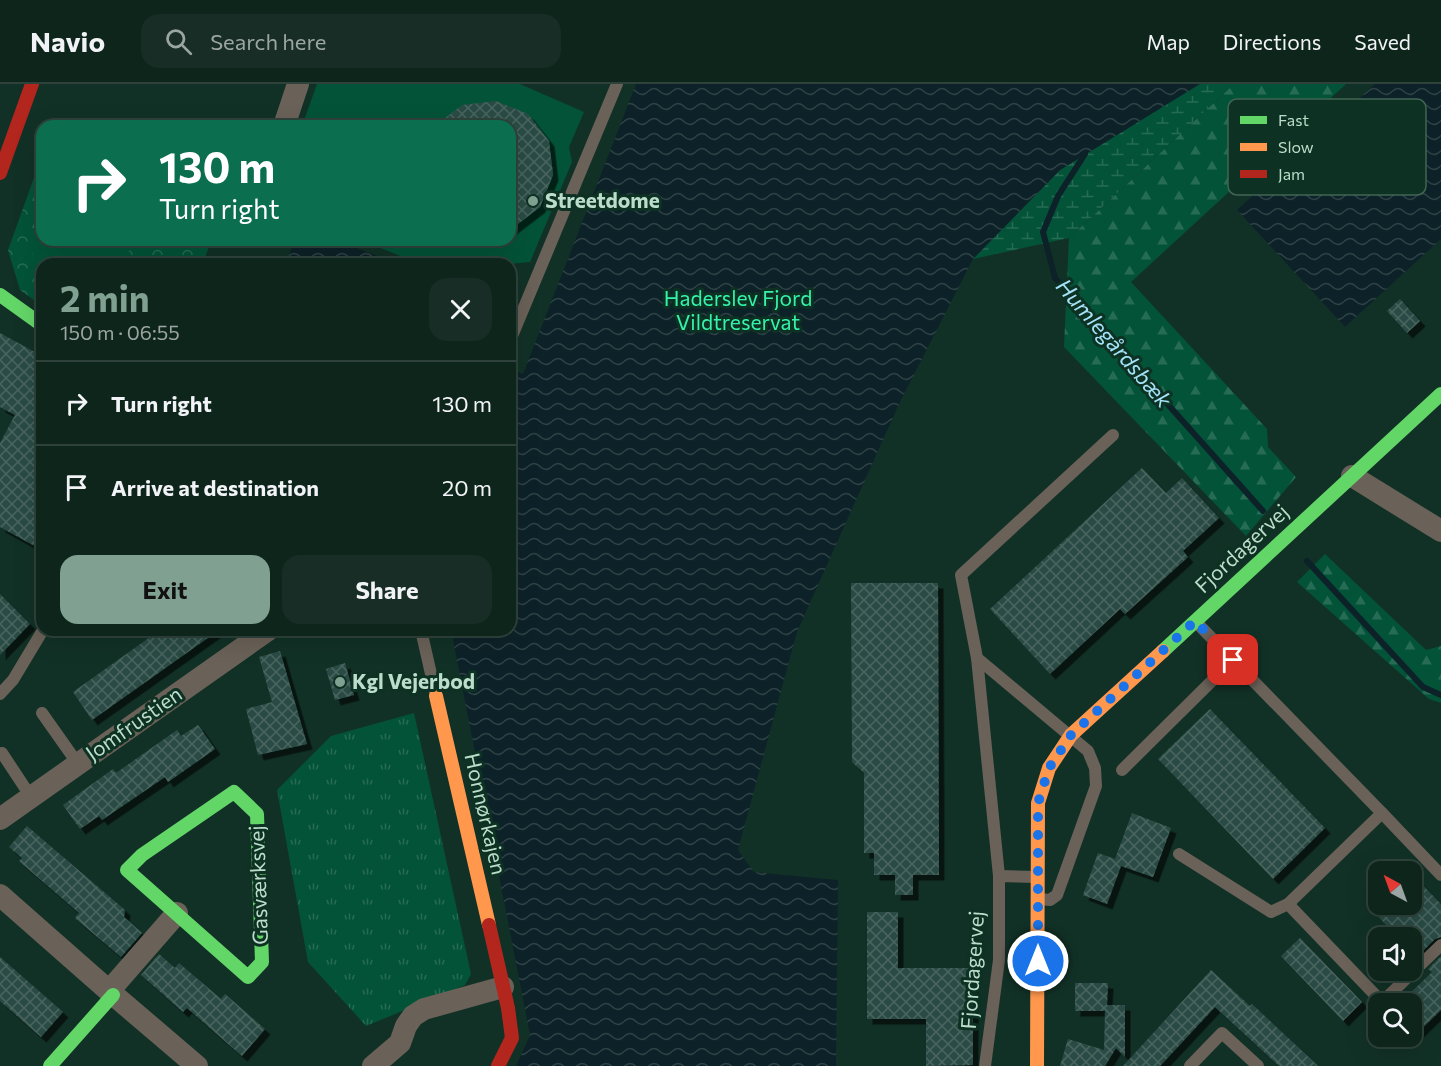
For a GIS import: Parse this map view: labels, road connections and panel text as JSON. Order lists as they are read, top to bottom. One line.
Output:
{"streets":{"street":["Fjordagervej","Jomfrustien","Honnørkajen","Gasværksvej"]},"water":["Humlegårdsbæk"],"parks":["Haderslev Fjord Vildtreservat"],"places":["Streetdome","Kgl Vejerbod"],"legend":["Fast","Slow","Jam"],"north":"top left","page":{"header":"Navio","search":"Search here","nav":["Map","Directions","Saved"],"turn":["130 m","Turn right"],"heading":["2 min","150 m · 06:55"],"list":[{"name":"Turn right","value":"130 m"},{"name":"Arrive at destination","value":"20 m"}],"buttons":["Exit","Share"]}}
